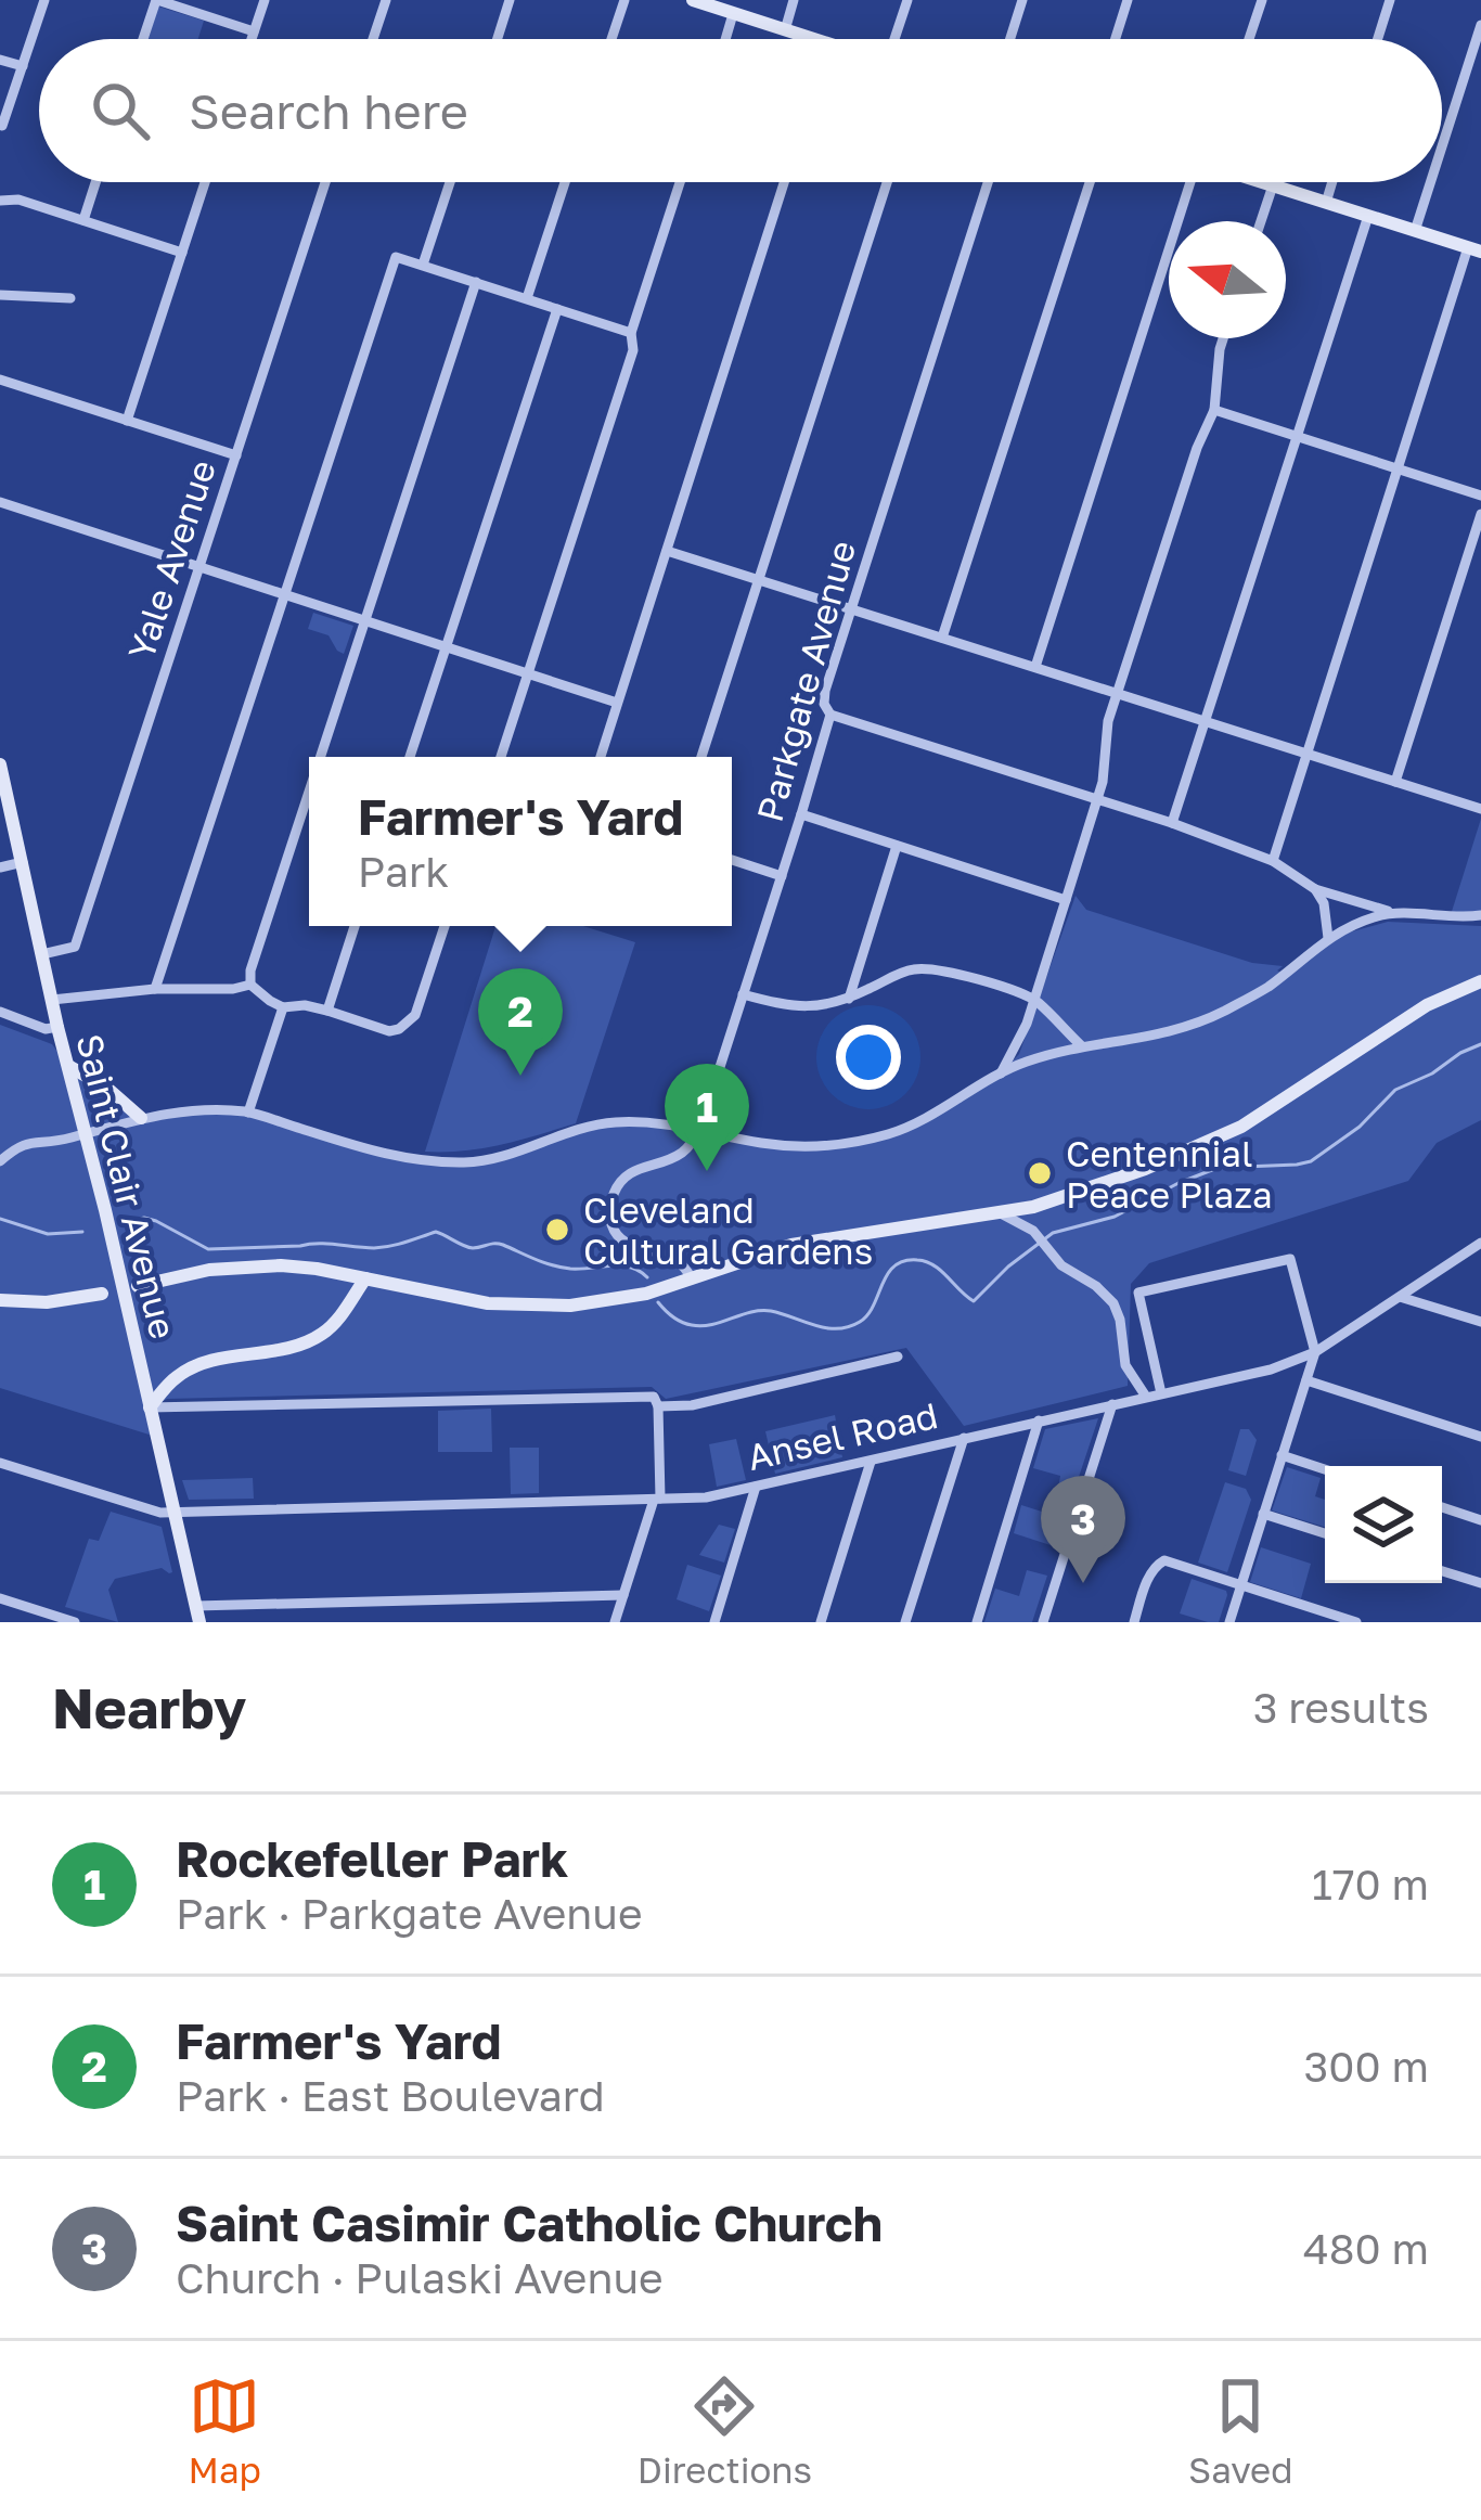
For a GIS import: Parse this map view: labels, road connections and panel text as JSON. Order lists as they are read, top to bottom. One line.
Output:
{"streets":{"main road":["Saint Clair Avenue"],"street":["Yale Avenue","Parkgate Avenue","Ansel Road"]},"crossings":[["Yale Avenue","Saint Clair Avenue"],["Saint Clair Avenue","Ansel Road"]],"places":["Centennial Peace Plaza","Cleveland Cultural Gardens"],"north":"left","page":{"search":"Search here","popup":["Farmer's Yard","Park"],"pins":["2","1","3"],"heading":["Nearby","3 results"],"list":[{"mark":"1","name":"Rockefeller Park","note":"Park · Parkgate Avenue","value":"170 m"},{"mark":"2","name":"Farmer's Yard","note":"Park · East Boulevard","value":"300 m"},{"mark":"3","name":"Saint Casimir Catholic Church","note":"Church · Pulaski Avenue","value":"480 m"}],"nav":["Map","Directions","Saved"]}}
